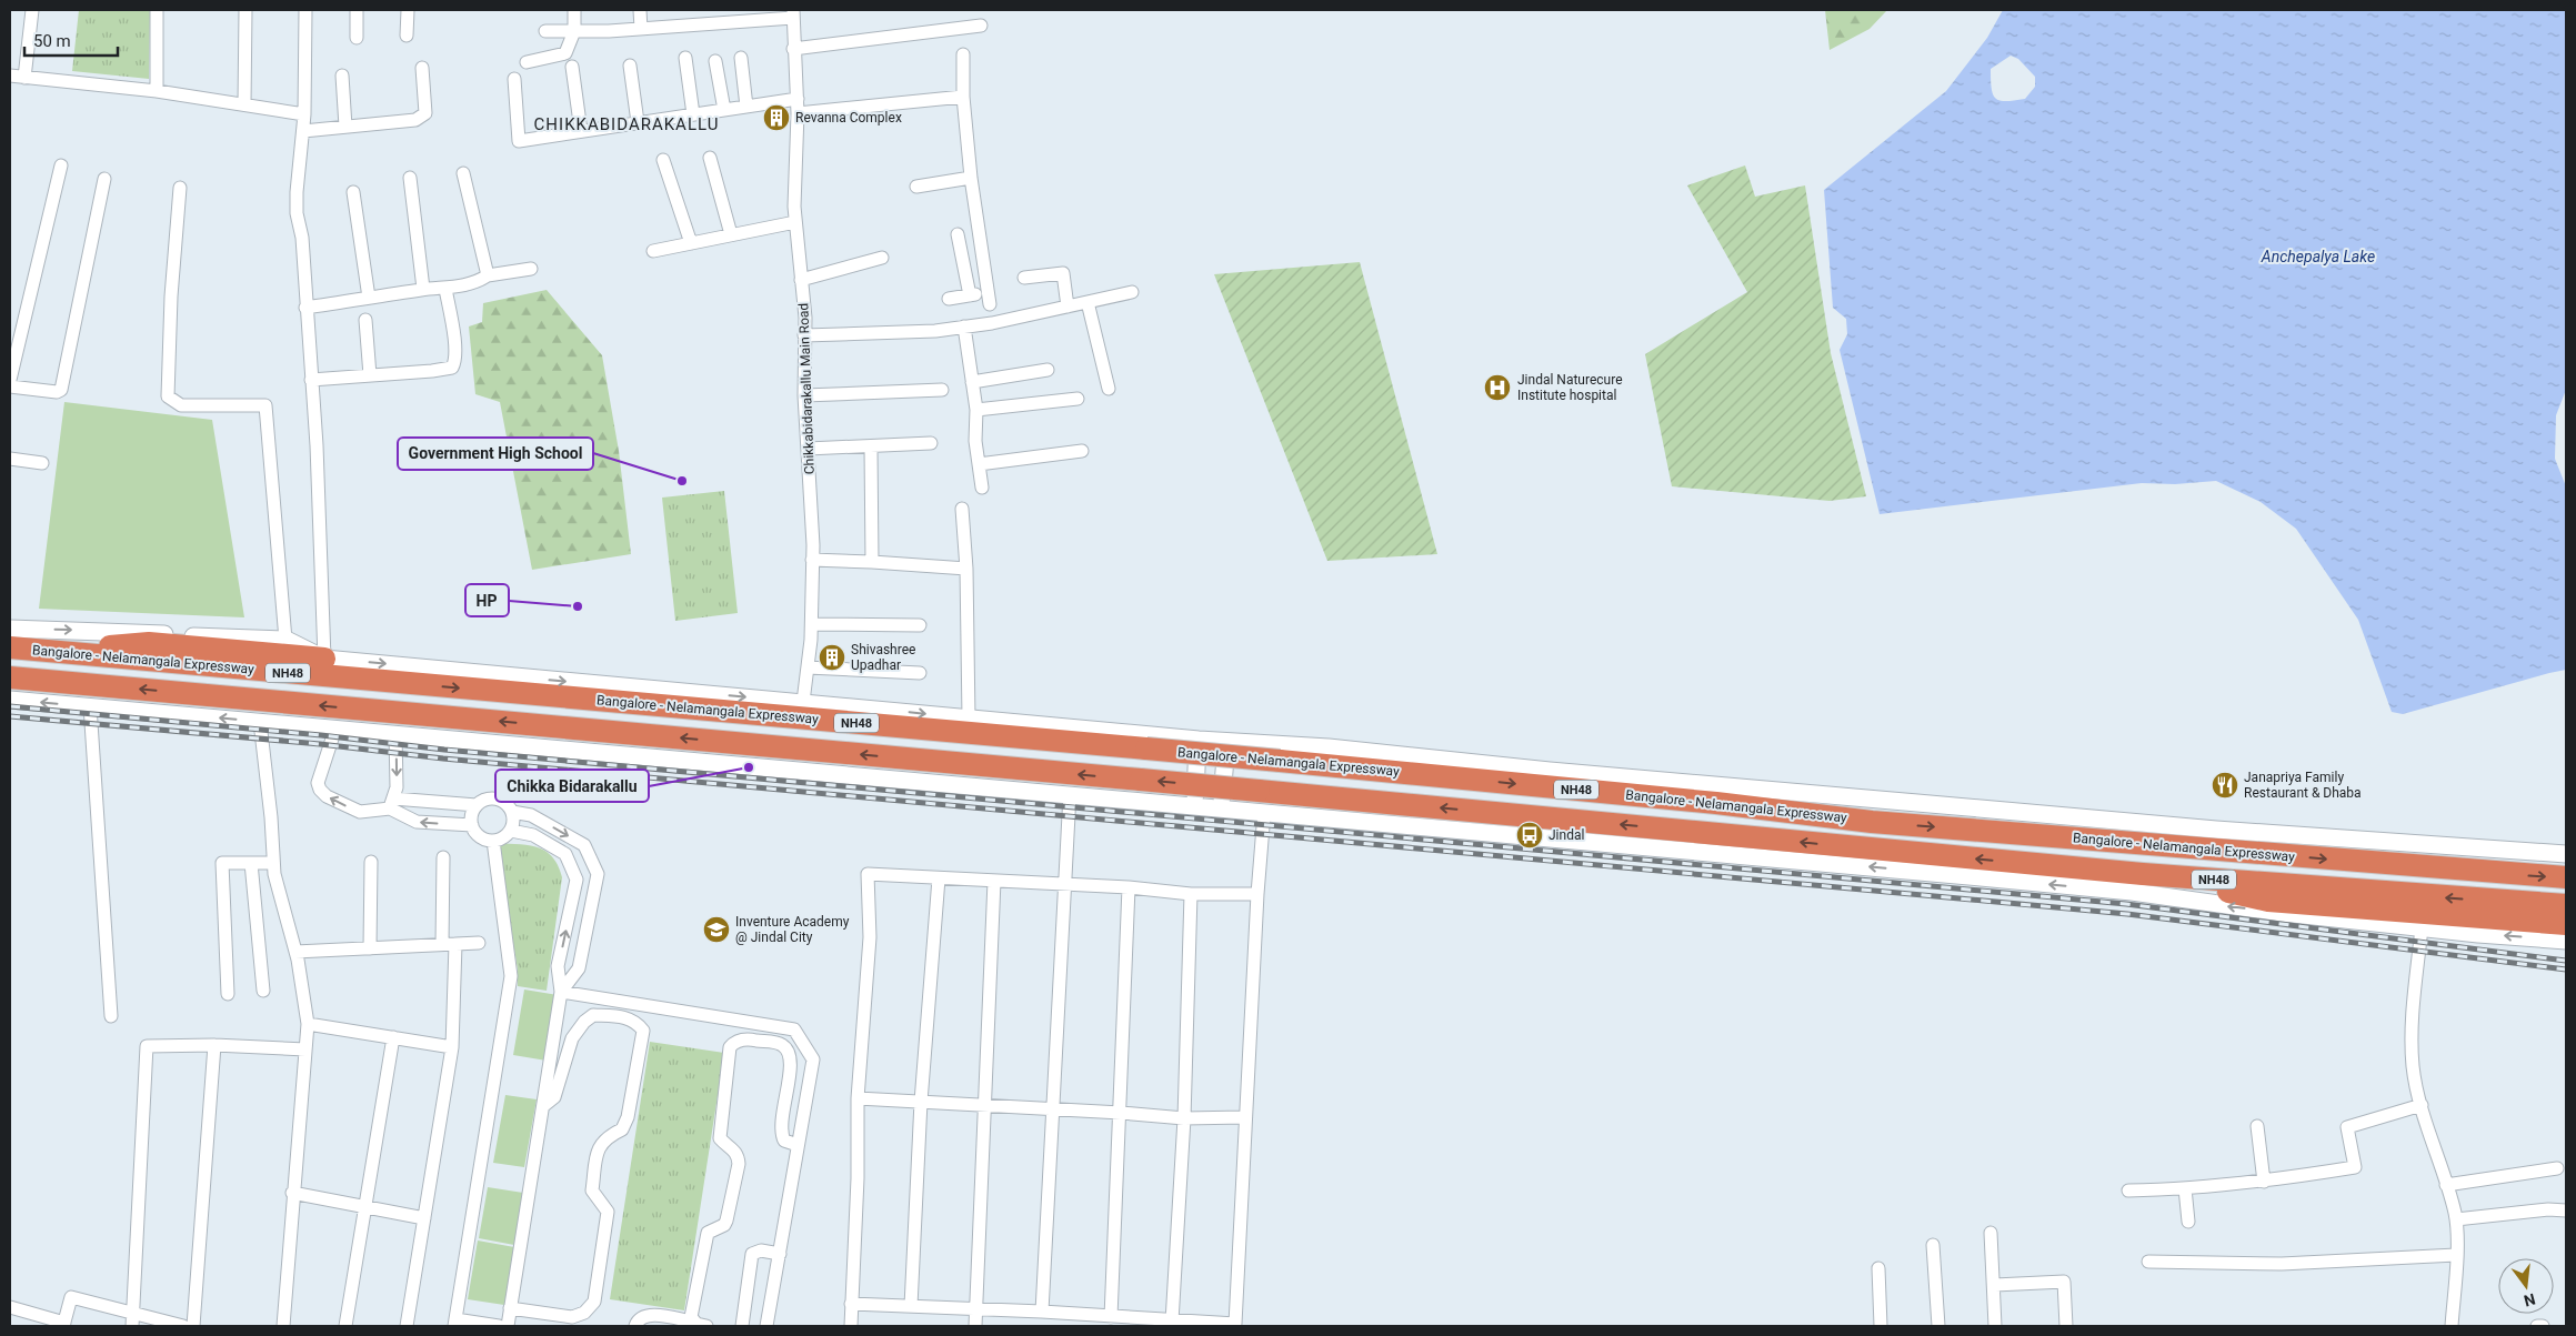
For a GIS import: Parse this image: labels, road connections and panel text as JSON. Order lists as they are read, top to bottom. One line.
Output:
{"streets":{"highway":["Bangalore - Nelamangala Expressway","NH48"],"street":["Chikkabidarakallu Main Road"]},"districts":["CHIKKABIDARAKALLU"],"water":["Anchepalya Lake"],"places":{"building":["Revanna Complex","Shivashree Upadhar"],"hospital":["Jindal Naturecure Institute hospital"],"other":["Government High School","HP","Chikka Bidarakallu"],"restaurant":["Janapriya Family Restaurant & Dhaba"],"bus stop":["Jindal"],"school or university":["Inventure Academy @ Jindal City"]},"scale_bar":"50 m","north":"bottom"}
